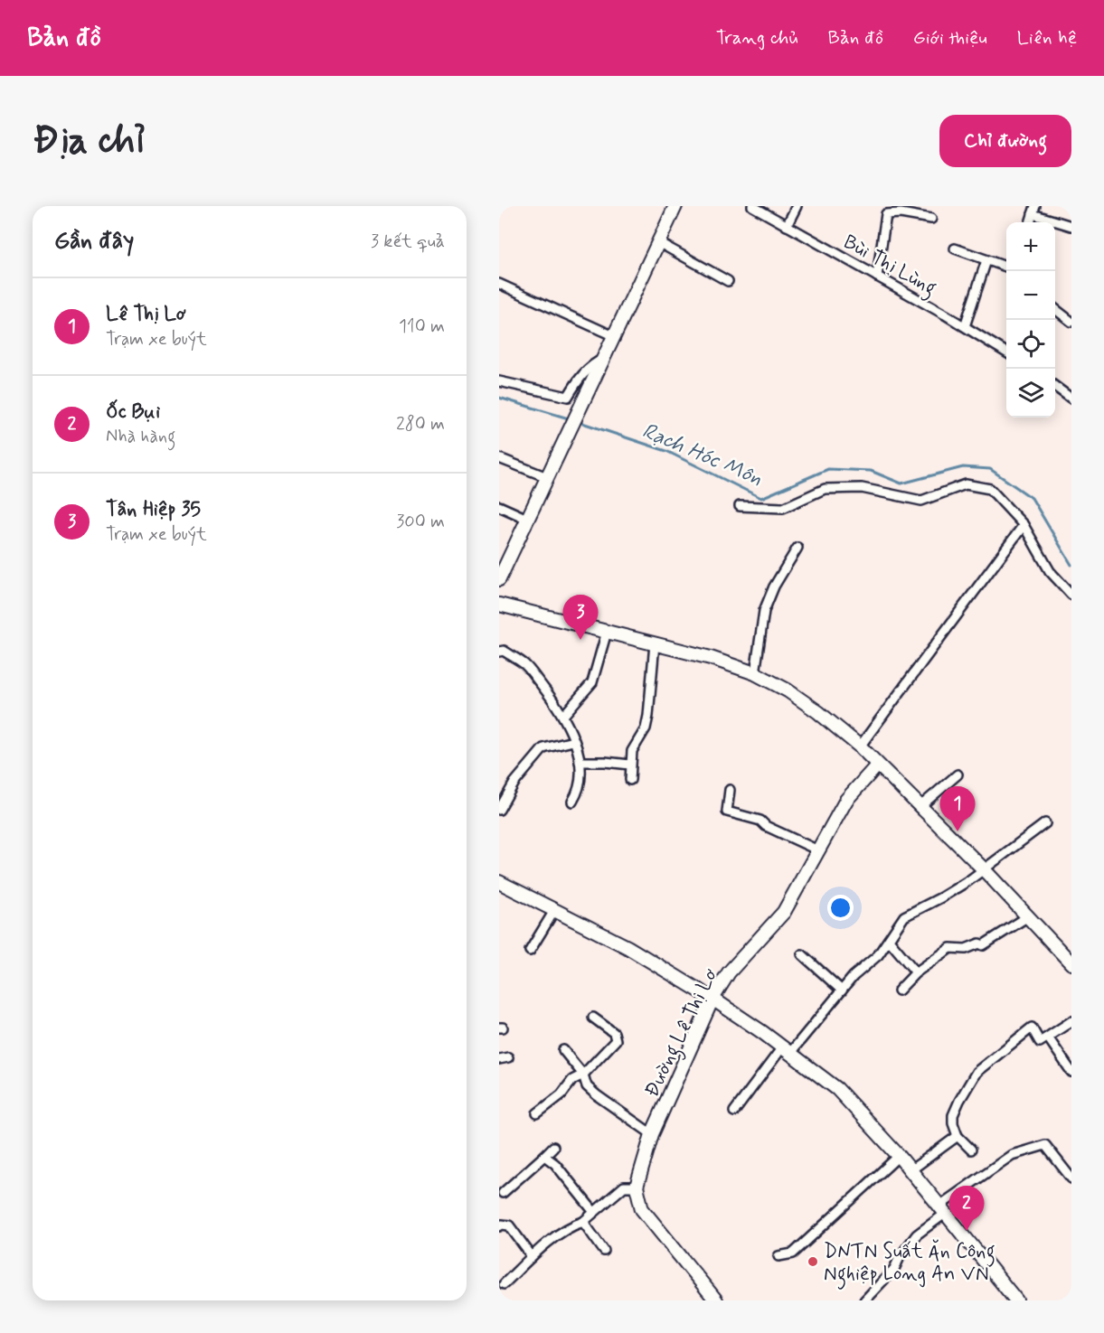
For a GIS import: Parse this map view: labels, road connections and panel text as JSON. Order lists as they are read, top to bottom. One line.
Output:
{"streets":{"street":["Bùi Thị Lùng","Đường Lê Thị Lơ"]},"water":["Rạch Hóc Môn"],"places":["DNTN Suất Ăn Công Nghiệp Long An VN"],"page":{"header":"Bản đồ","nav":["Trang chủ","Bản đồ","Giới thiệu","Liên hệ"],"buttons":"Chỉ đường","title":"Địa chỉ","heading":["Gần đây","3 kết quả"],"map_buttons":["+","−"],"list":[{"mark":"1","name":"Lê Thị Lơ","note":"Trạm xe buýt","value":"110 m"},{"mark":"2","name":"Ốc Bụi","note":"Nhà hàng","value":"280 m"},{"mark":"3","name":"Tân Hiệp 35","note":"Trạm xe buýt","value":"300 m"}],"pins":["3","1","2"]}}
